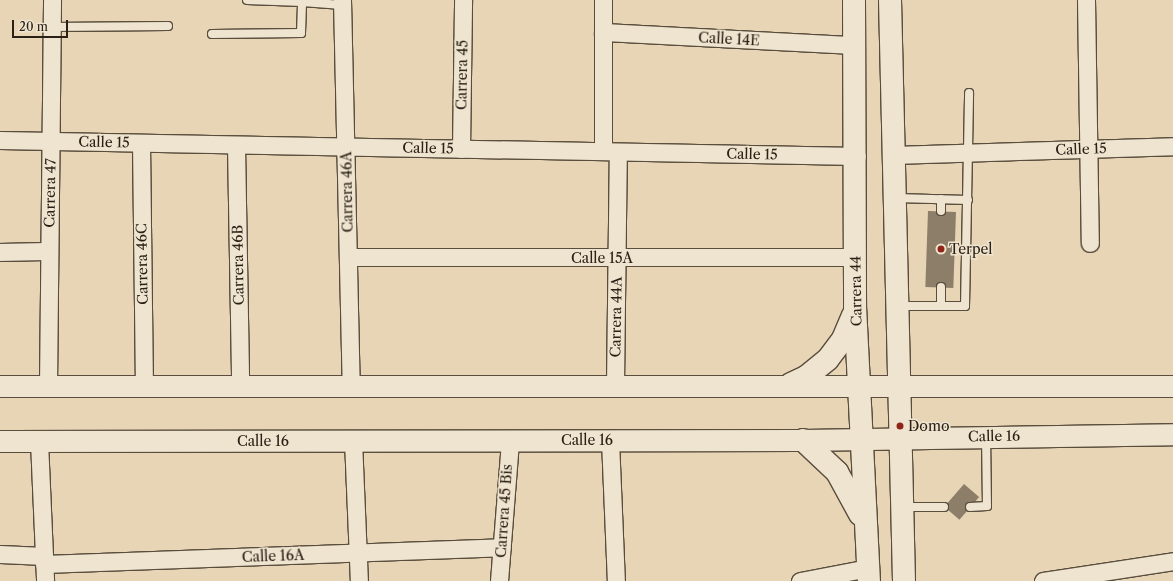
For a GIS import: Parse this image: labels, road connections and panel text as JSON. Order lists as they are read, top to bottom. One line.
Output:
{"streets":{"main road":["Carrera 44"],"street":["Calle 14E","Carrera 45","Calle 15","Carrera 46A","Carrera 47","Calle 15A","Carrera 46C","Carrera 46B","Carrera 44A","Calle 16","Carrera 45 Bis","Calle 16A"]},"crossings":[["Calle 14E","Carrera 44"],["Calle 14E","Carrera 44A"],["Carrera 45","Calle 15"],["Calle 15","Carrera 46A"],["Calle 15","Carrera 47"],["Calle 15","Carrera 46C"],["Calle 15","Carrera 46B"],["Calle 15","Carrera 44"],["Calle 15","Carrera 44A"],["Carrera 46A","Calle 15A"],["Calle 15A","Carrera 44"],["Calle 15A","Carrera 44A"],["Carrera 44","Calle 16"],["Calle 16","Carrera 45 Bis"],["Carrera 45 Bis","Calle 16A"]],"places":["Terpel","Domo"],"scale_bar":"20 m"}
